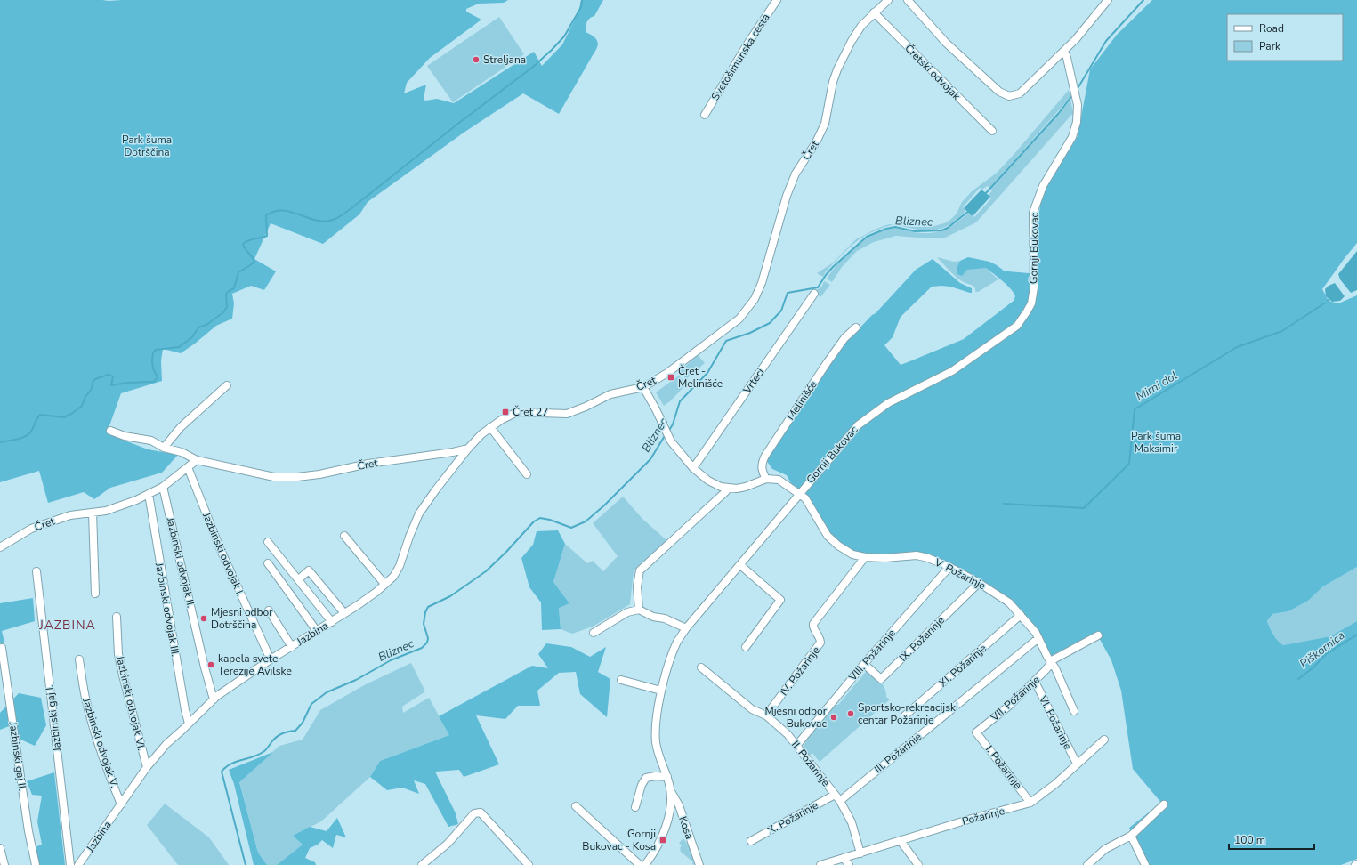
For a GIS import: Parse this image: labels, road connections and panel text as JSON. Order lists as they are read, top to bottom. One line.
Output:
{"streets":{"street":["Svetošimunska cesta","Čretski odvojak","Čret","Gornji Bukovac","Vrteci","Melinišće","Jazbinski odvojak I.","Jazbinski odvojak II.","V. Požarinje","Jazbinski odvojak III.","Jazbina","IX. Požarinje","VIII. Požarinje","XI. Požarinje","IV. Požarinje","VII. Požarinje","Jazbinski odvojak VI.","Jazbinski gaj I.","VI. Požarinje","Jazbinski odvojak V.","III. Požarinje","Jazbinski gaj II.","II. Požarinje","I. Požarinje","Požarinje","X. Požarinje","Kosa"]},"crossings":[["Čretski odvojak","Čret"],["Čret","Jazbinski odvojak I."],["Čret","Jazbinski odvojak II."],["Čret","Jazbinski odvojak III."],["Čret","Jazbina"],["Gornji Bukovac","V. Požarinje"],["Gornji Bukovac","Kosa"],["Jazbinski odvojak I.","Jazbina"],["Jazbinski odvojak II.","Jazbina"],["V. Požarinje","IX. Požarinje"],["V. Požarinje","VIII. Požarinje"],["V. Požarinje","XI. Požarinje"],["V. Požarinje","IV. Požarinje"],["V. Požarinje","VII. Požarinje"],["V. Požarinje","III. Požarinje"],["Jazbinski odvojak III.","Jazbina"],["Jazbina","Jazbinski odvojak VI."],["Jazbina","Jazbinski odvojak V."],["IX. Požarinje","VIII. Požarinje"],["VIII. Požarinje","II. Požarinje"],["IV. Požarinje","II. Požarinje"],["VII. Požarinje","VI. Požarinje"],["VII. Požarinje","I. Požarinje"],["VI. Požarinje","Požarinje"],["III. Požarinje","II. Požarinje"],["III. Požarinje","X. Požarinje"],["II. Požarinje","Požarinje"],["II. Požarinje","X. Požarinje"],["I. Požarinje","Požarinje"]],"districts":["JAZBINA"],"water":["Bliznec","Mirni dol","Piškornica"],"parks":["Park šuma Dotrščina","Park šuma Maksimir"],"places":{"other":["Streljana","Mjesni odbor Dotrščina","kapela svete Terezije Avilske","Sportsko-rekreacijski centar Požarinje","Mjesni odbor Bukovac"],"transit":["Čret - Melinišće","Čret 27","Gornji Bukovac - Kosa"]},"legend":["Road","Park"],"scale_bar":"100 m"}
